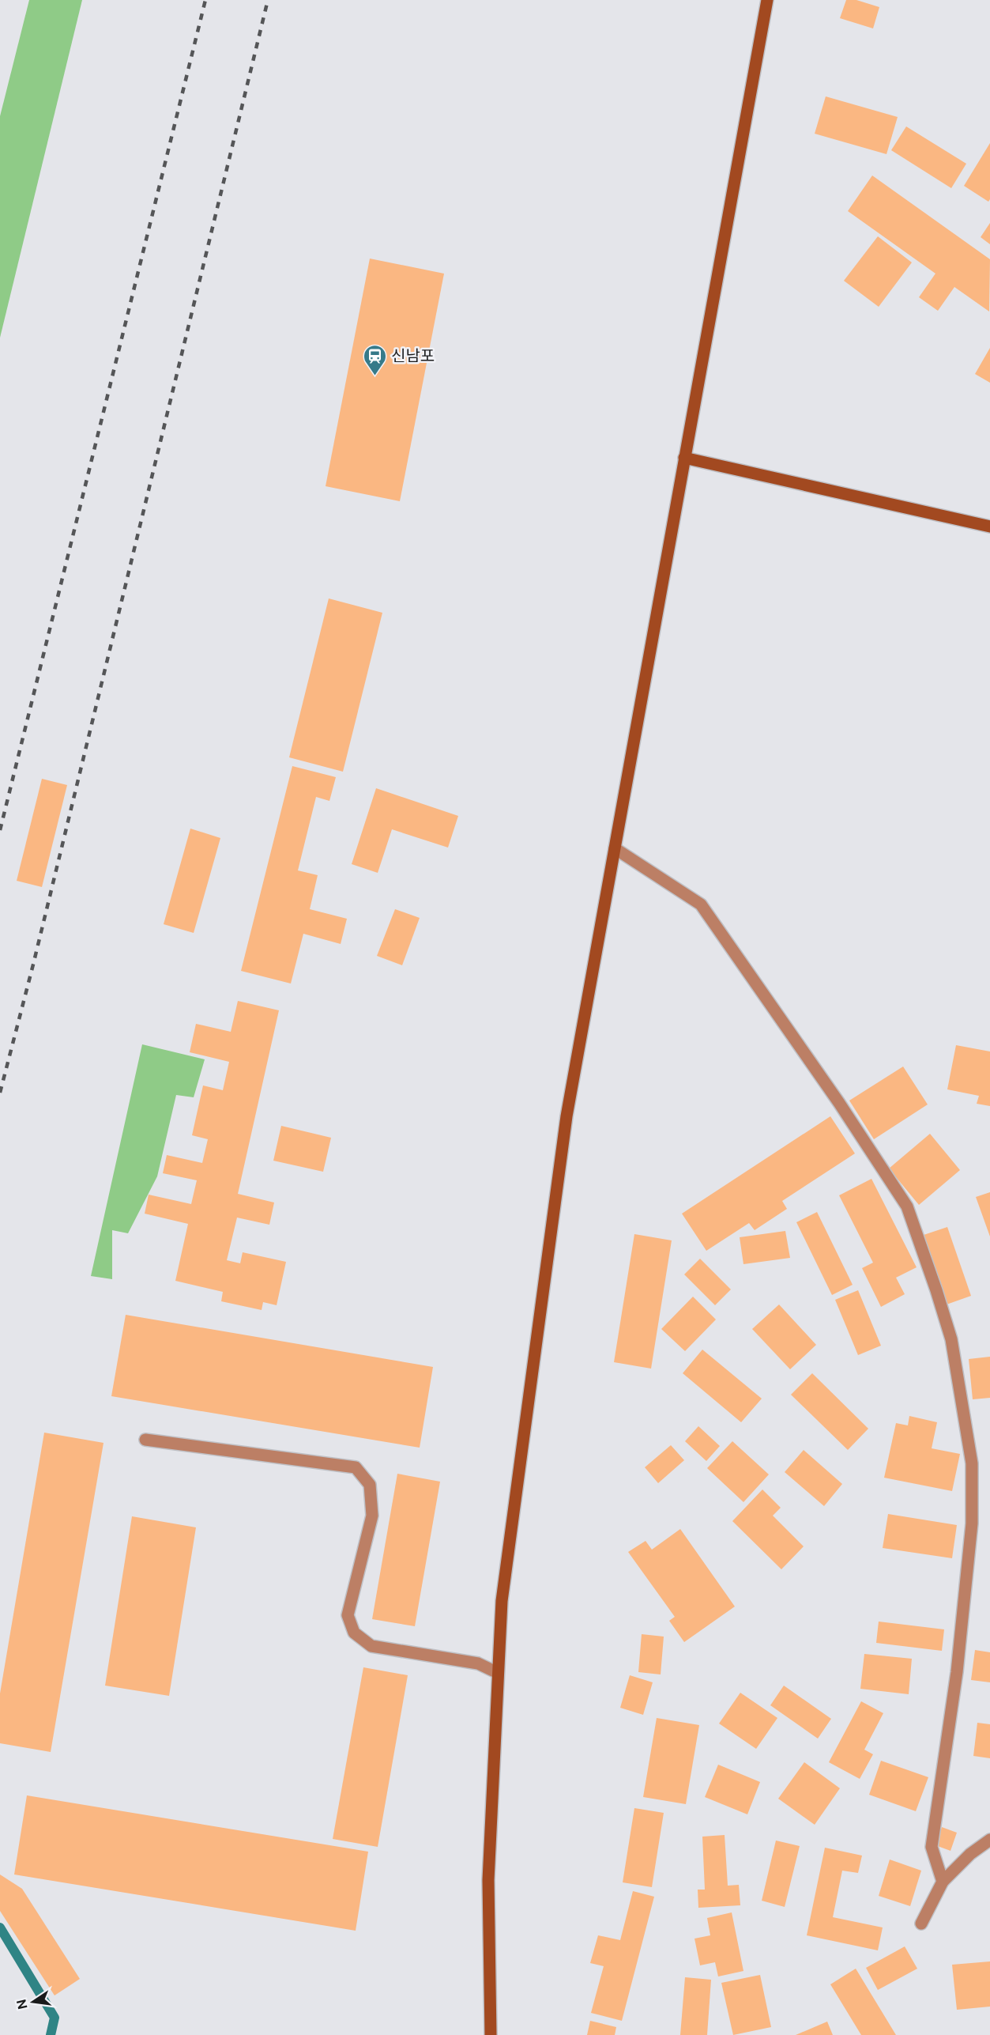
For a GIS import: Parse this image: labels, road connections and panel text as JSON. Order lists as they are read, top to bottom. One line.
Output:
{"places":{"station":["신남포"]},"north":"left"}
